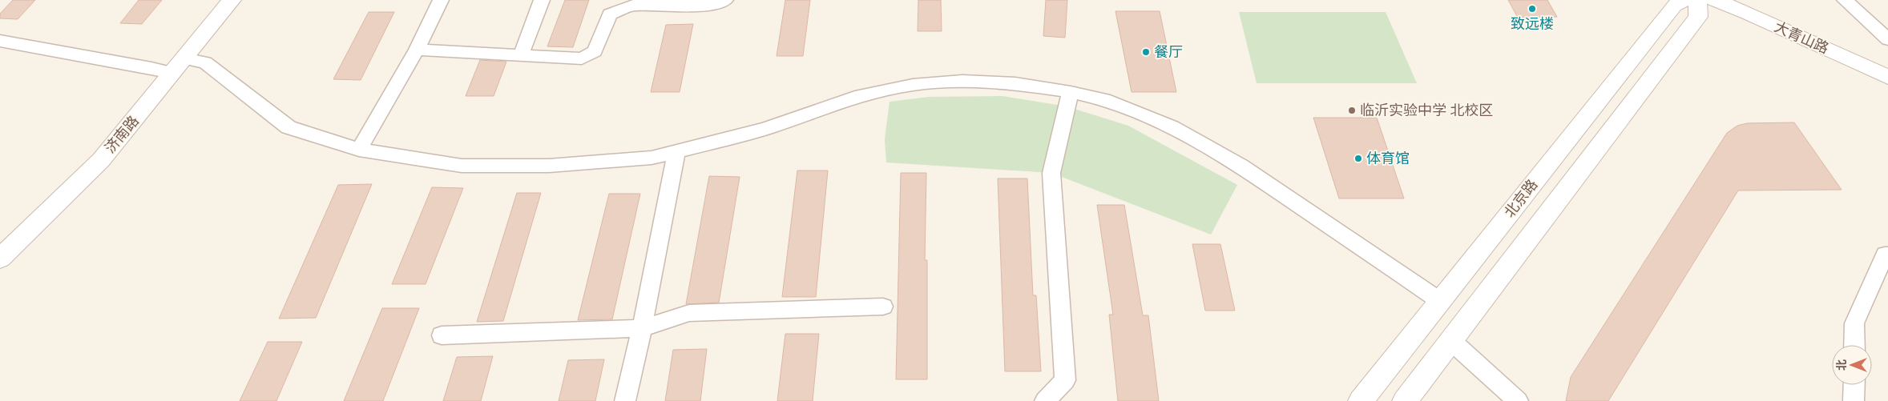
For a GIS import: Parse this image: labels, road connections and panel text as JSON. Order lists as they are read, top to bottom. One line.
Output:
{"streets":{"main road":["大青山路","济南路","北京路"]},"places":["致远楼","餐厅","临沂实验中学 北校区","体育馆"],"north":"left"}
